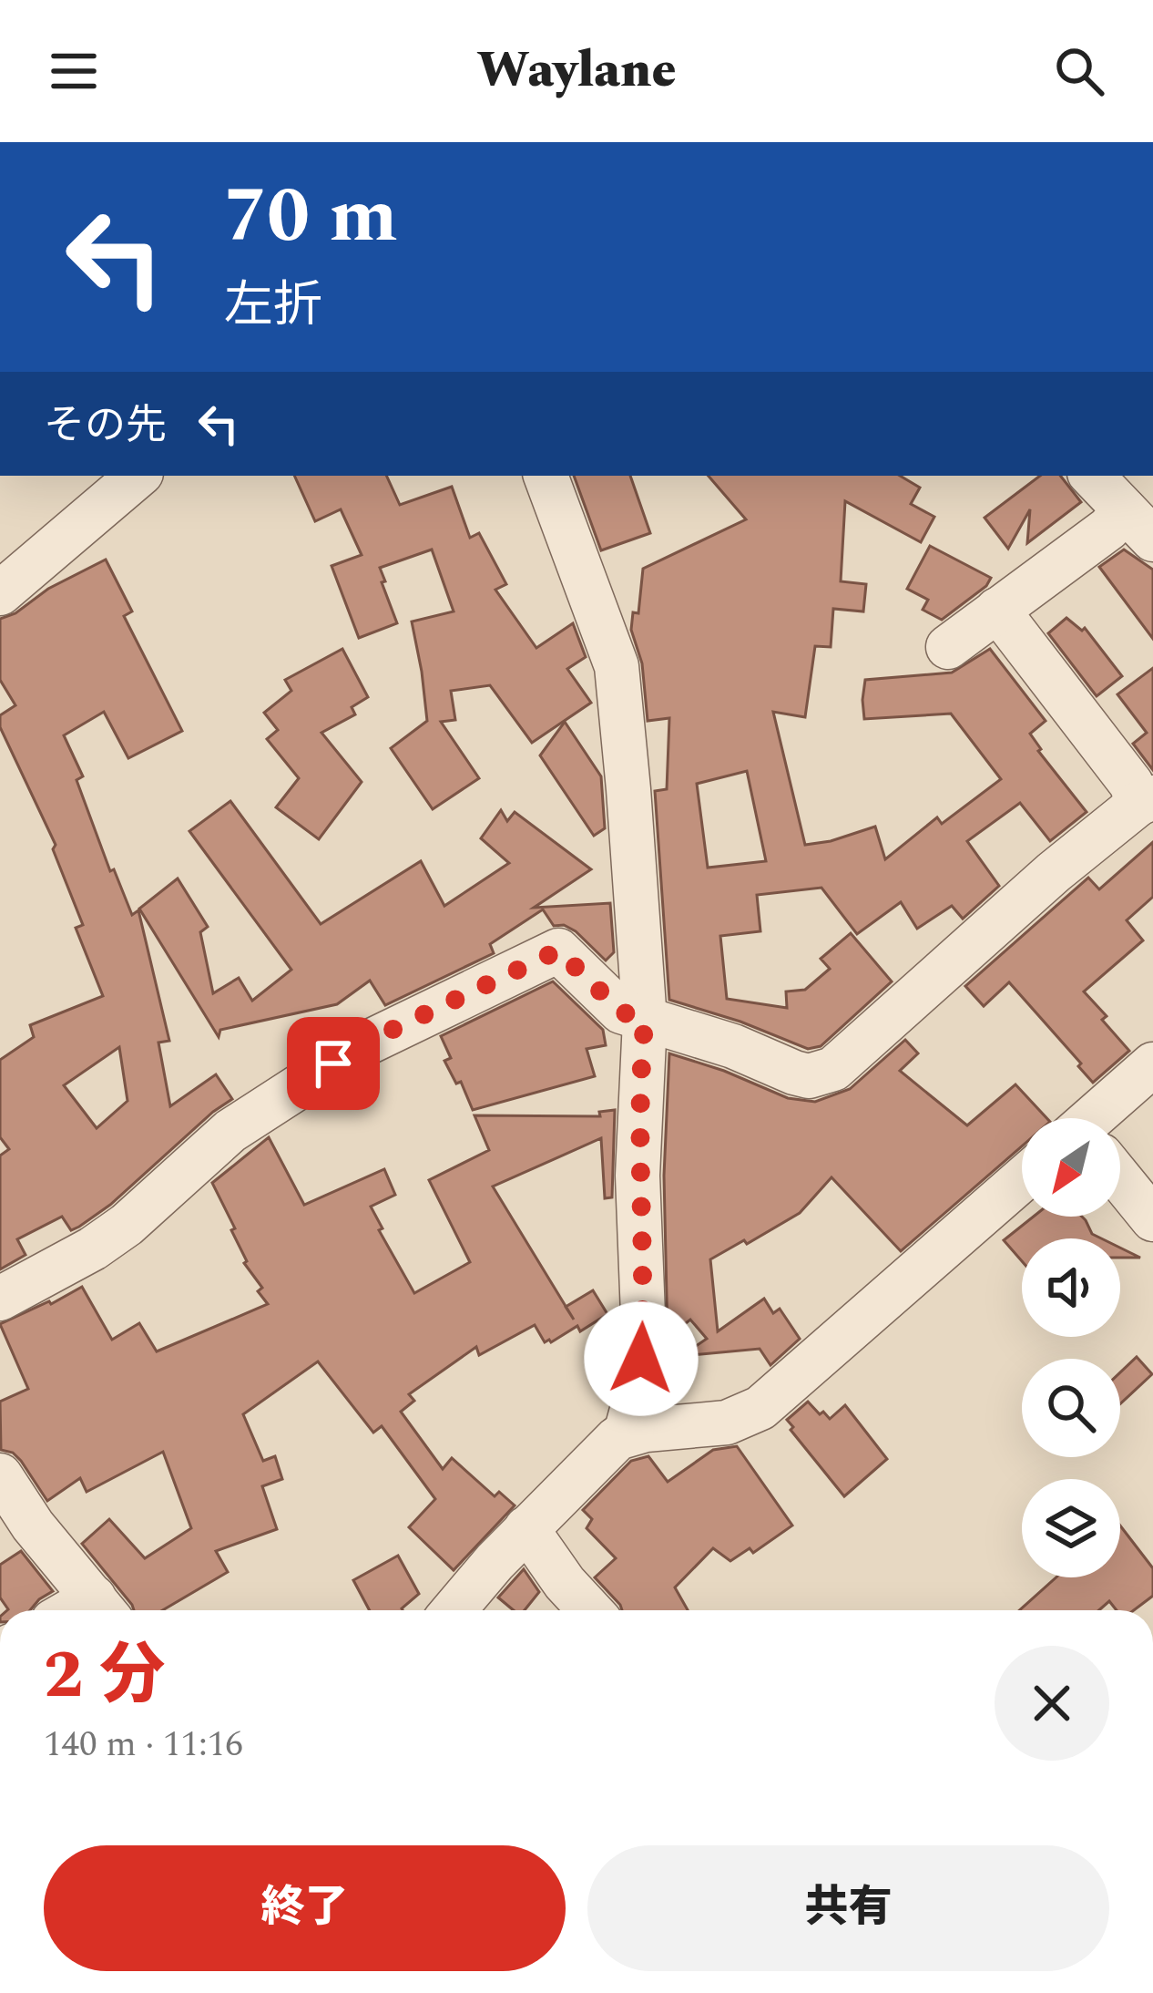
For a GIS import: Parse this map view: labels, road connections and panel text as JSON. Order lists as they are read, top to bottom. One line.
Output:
{"north":"bottom left","page":{"header":"Waylane","turn":["70 m","左折"],"then":"その先","heading":["2 分","140 m · 11:16"],"buttons":["終了","共有"]}}
